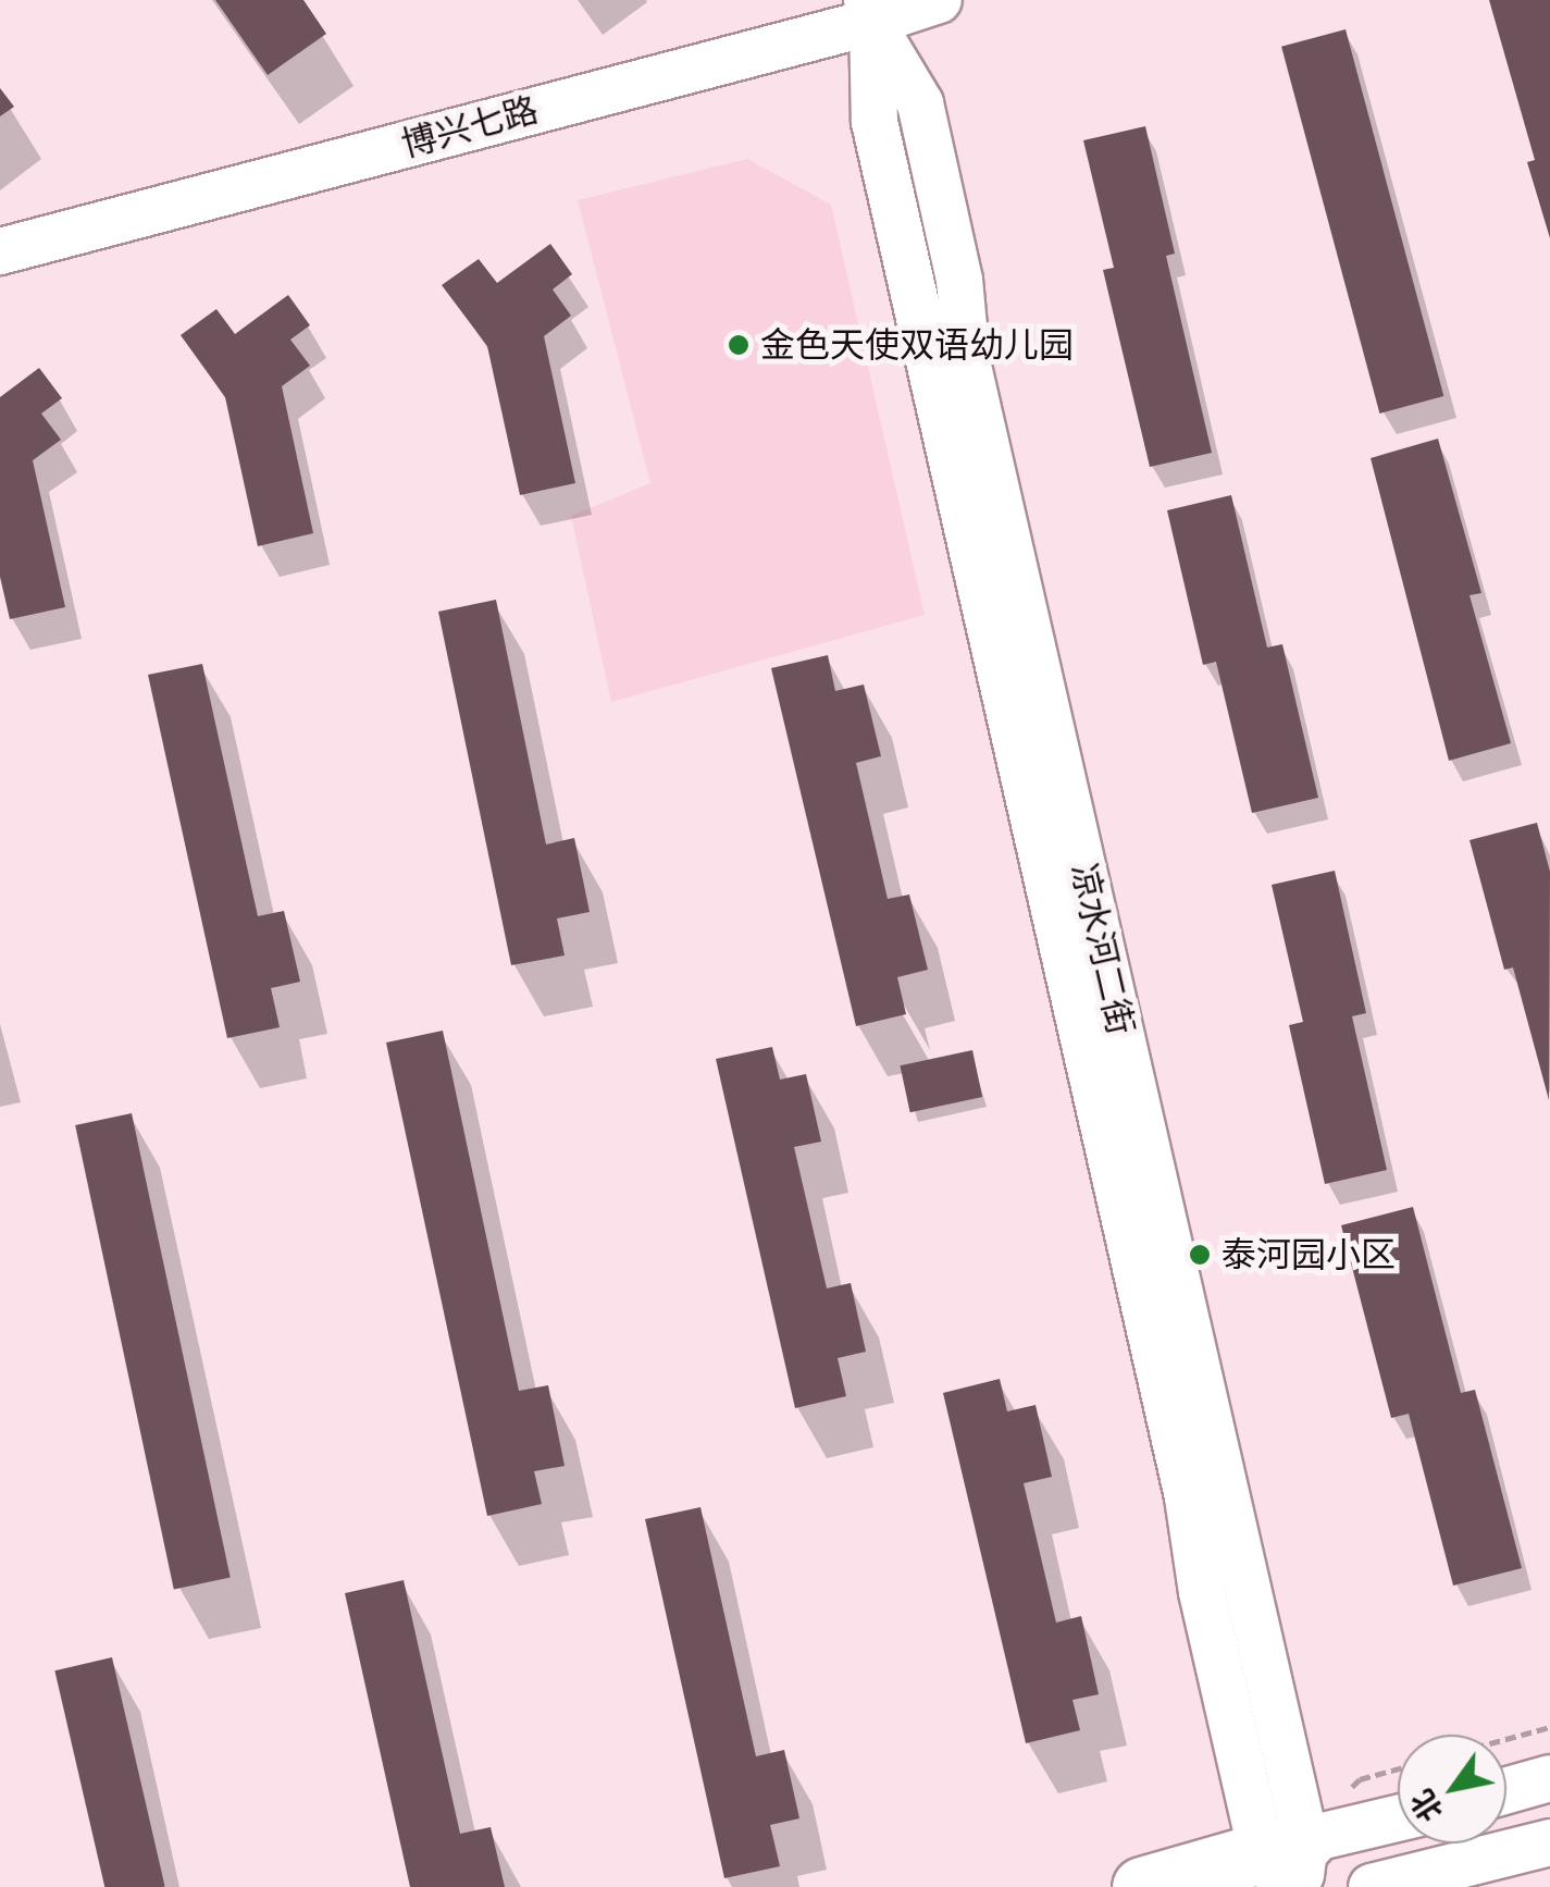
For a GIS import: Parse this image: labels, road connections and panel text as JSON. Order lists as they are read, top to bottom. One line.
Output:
{"streets":{"street":["博兴七路","凉水河二街"]},"crossings":[["博兴七路","凉水河二街"]],"places":["金色天使双语幼儿园","泰河园小区"],"north":"bottom left"}
